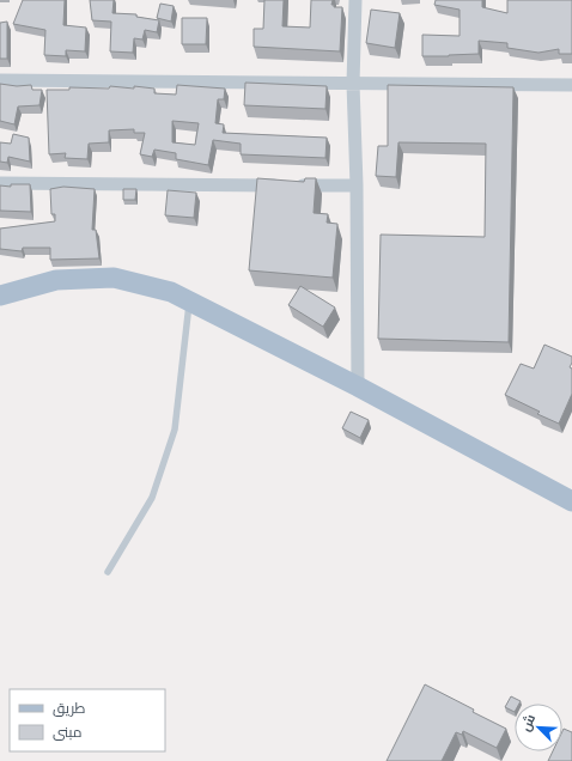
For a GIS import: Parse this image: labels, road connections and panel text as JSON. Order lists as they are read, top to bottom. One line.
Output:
{"legend":["طريق","مبنى"],"north":"top left"}
